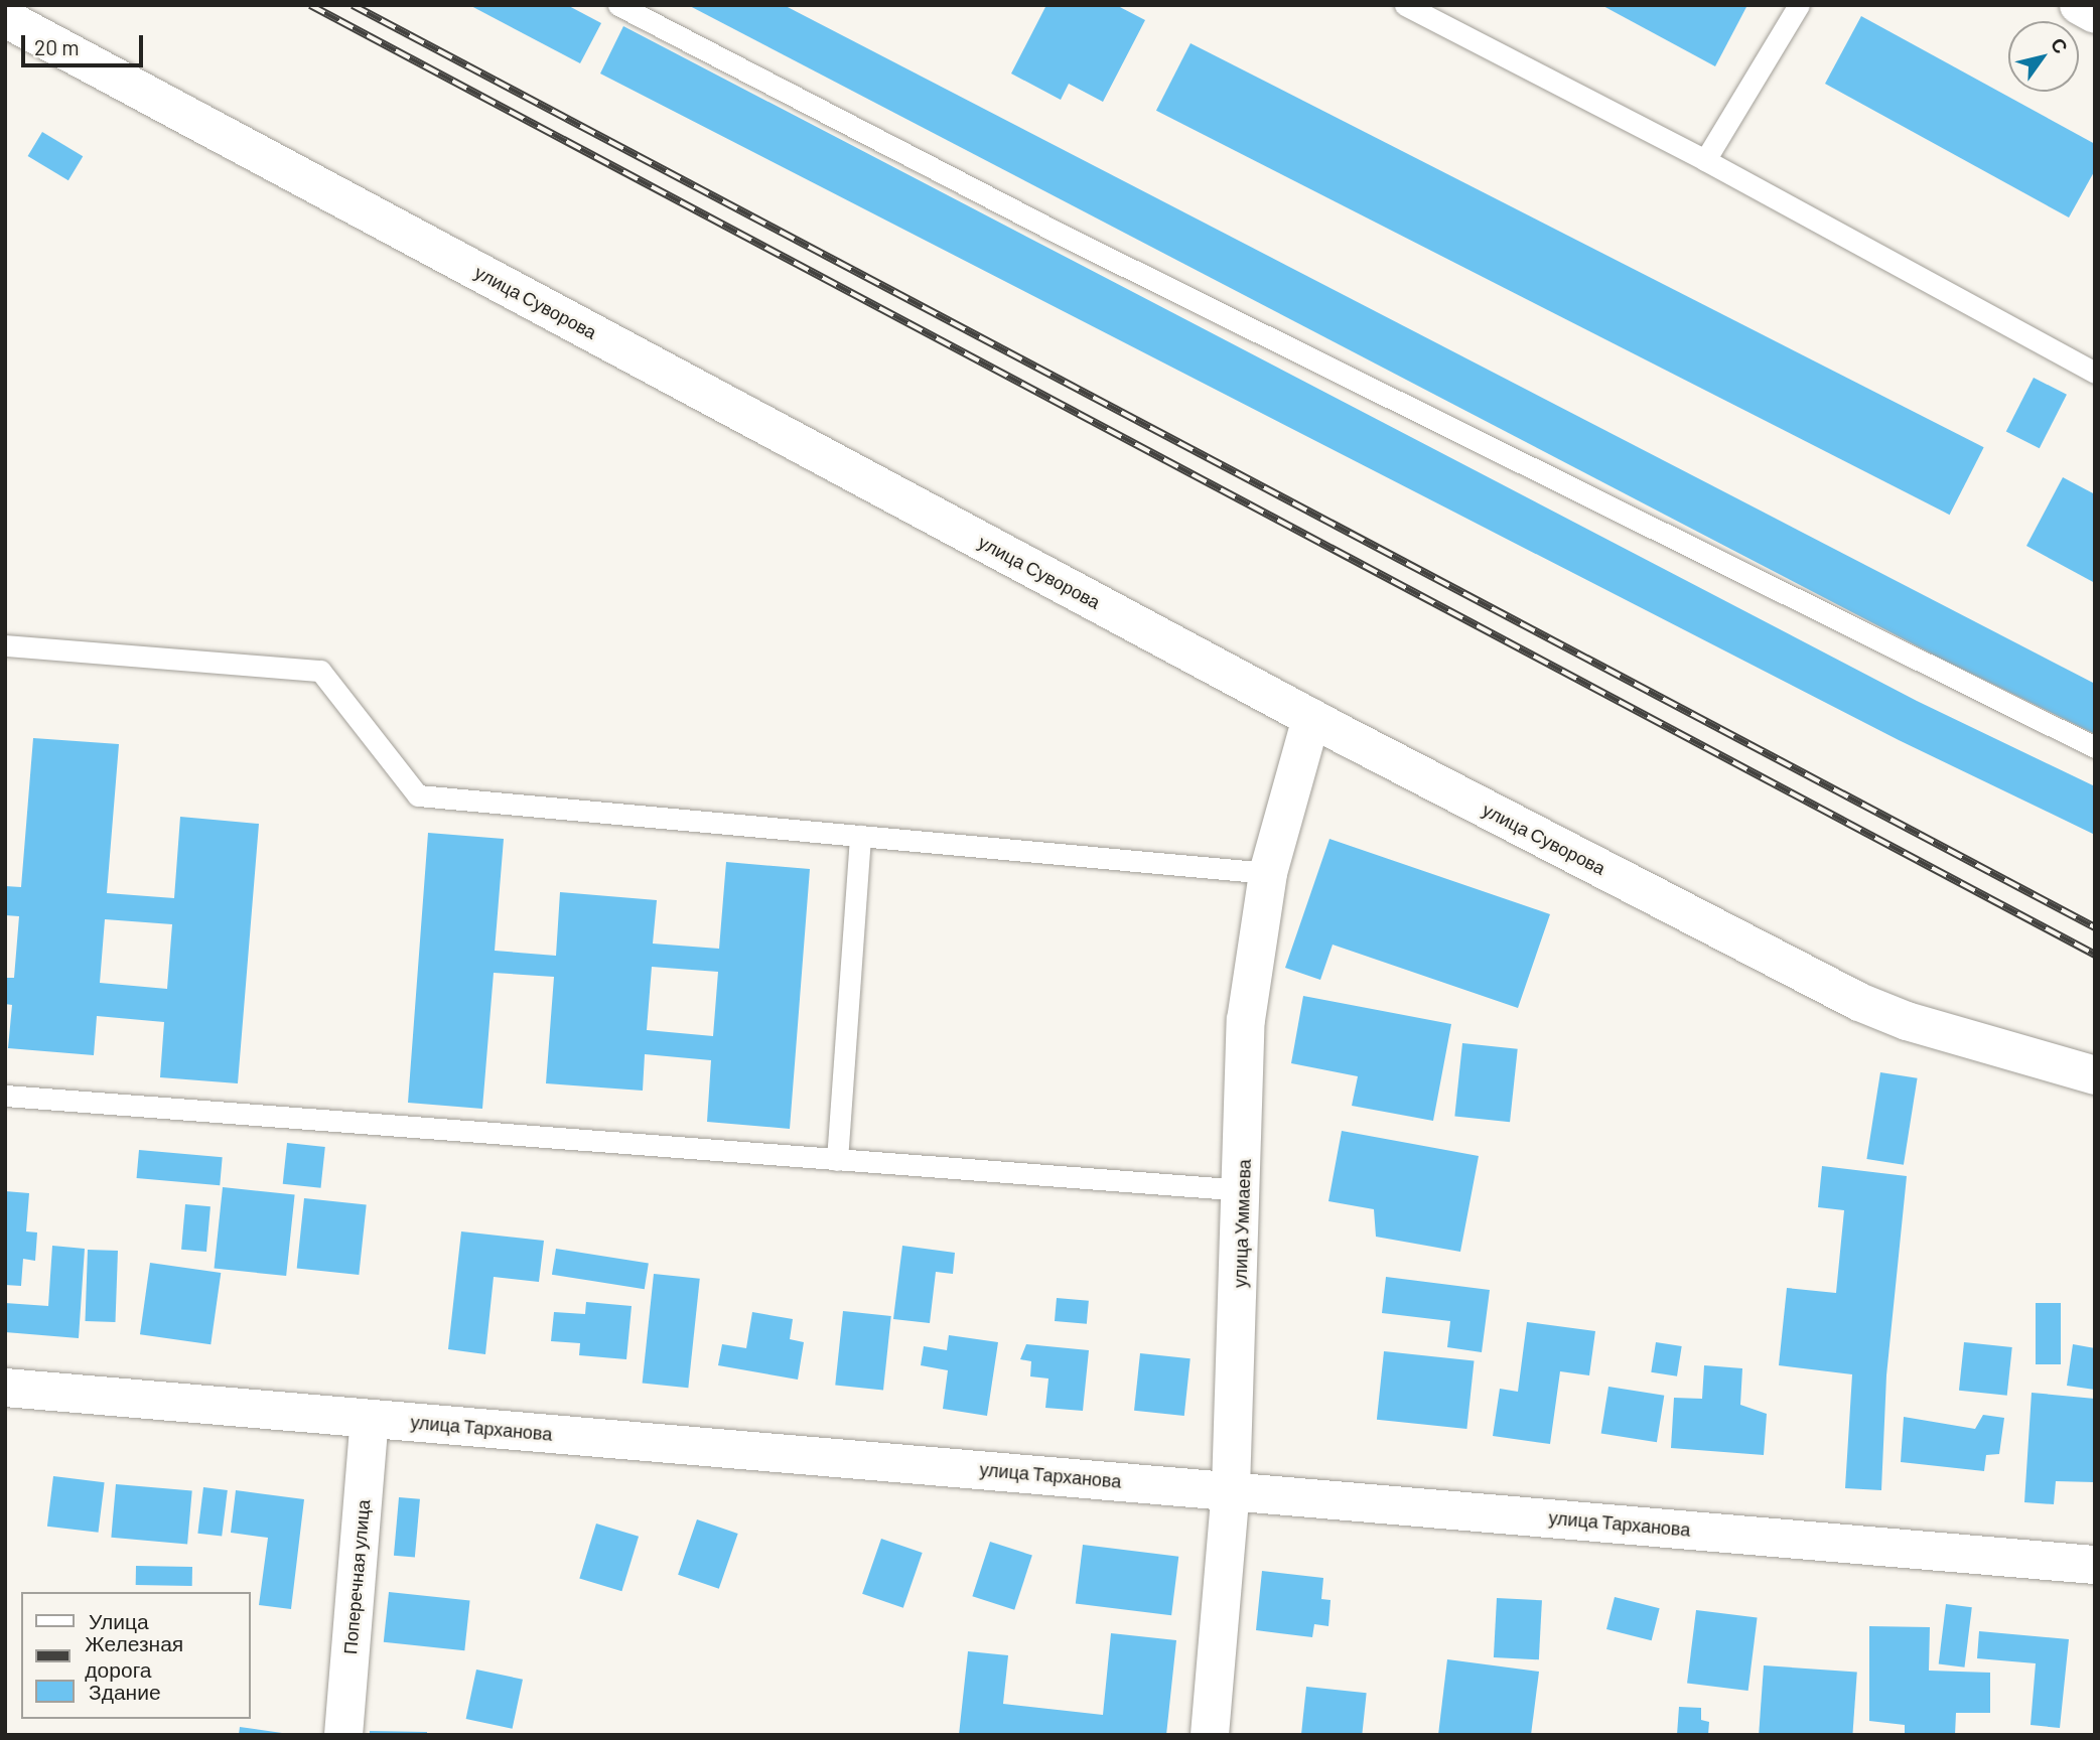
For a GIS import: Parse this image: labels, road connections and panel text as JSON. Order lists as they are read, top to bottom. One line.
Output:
{"streets":{"street":["улица Суворова","улица Уммаева","улица Тарханова","Поперечная улица"]},"crossings":[["улица Суворова","улица Уммаева"],["улица Уммаева","улица Тарханова"],["улица Тарханова","Поперечная улица"]],"legend":["Улица","Железная дорога","Здание"],"scale_bar":"20 m","north":"top right"}
